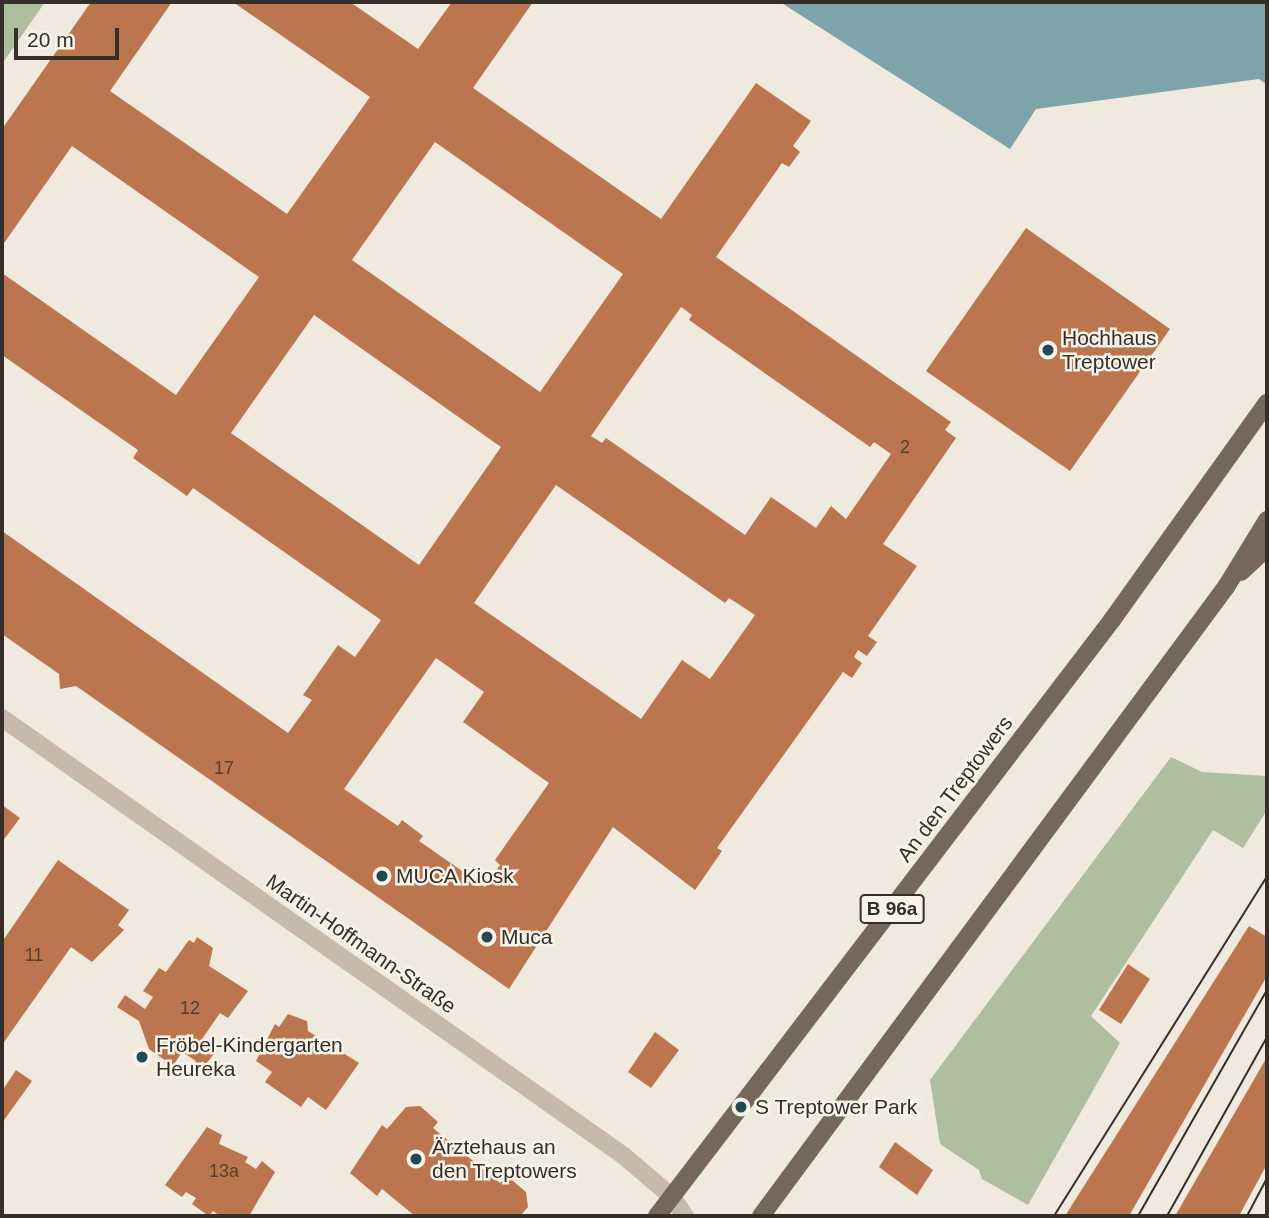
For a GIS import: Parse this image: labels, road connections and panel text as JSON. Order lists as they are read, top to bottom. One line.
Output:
{"streets":{"main road":["An den Treptowers","B 96a"],"street":["Martin-Hoffmann-Straße"]},"crossings":[["An den Treptowers","B 96a"],["An den Treptowers","Martin-Hoffmann-Straße"],["B 96a","Martin-Hoffmann-Straße"]],"places":["Hochhaus Treptower","MUCA Kiosk","Muca","Fröbel-Kindergarten Heureka","S Treptower Park","Ärztehaus an den Treptowers"],"house_numbers":["2","17","11","12","13a"],"scale_bar":"20 m"}
